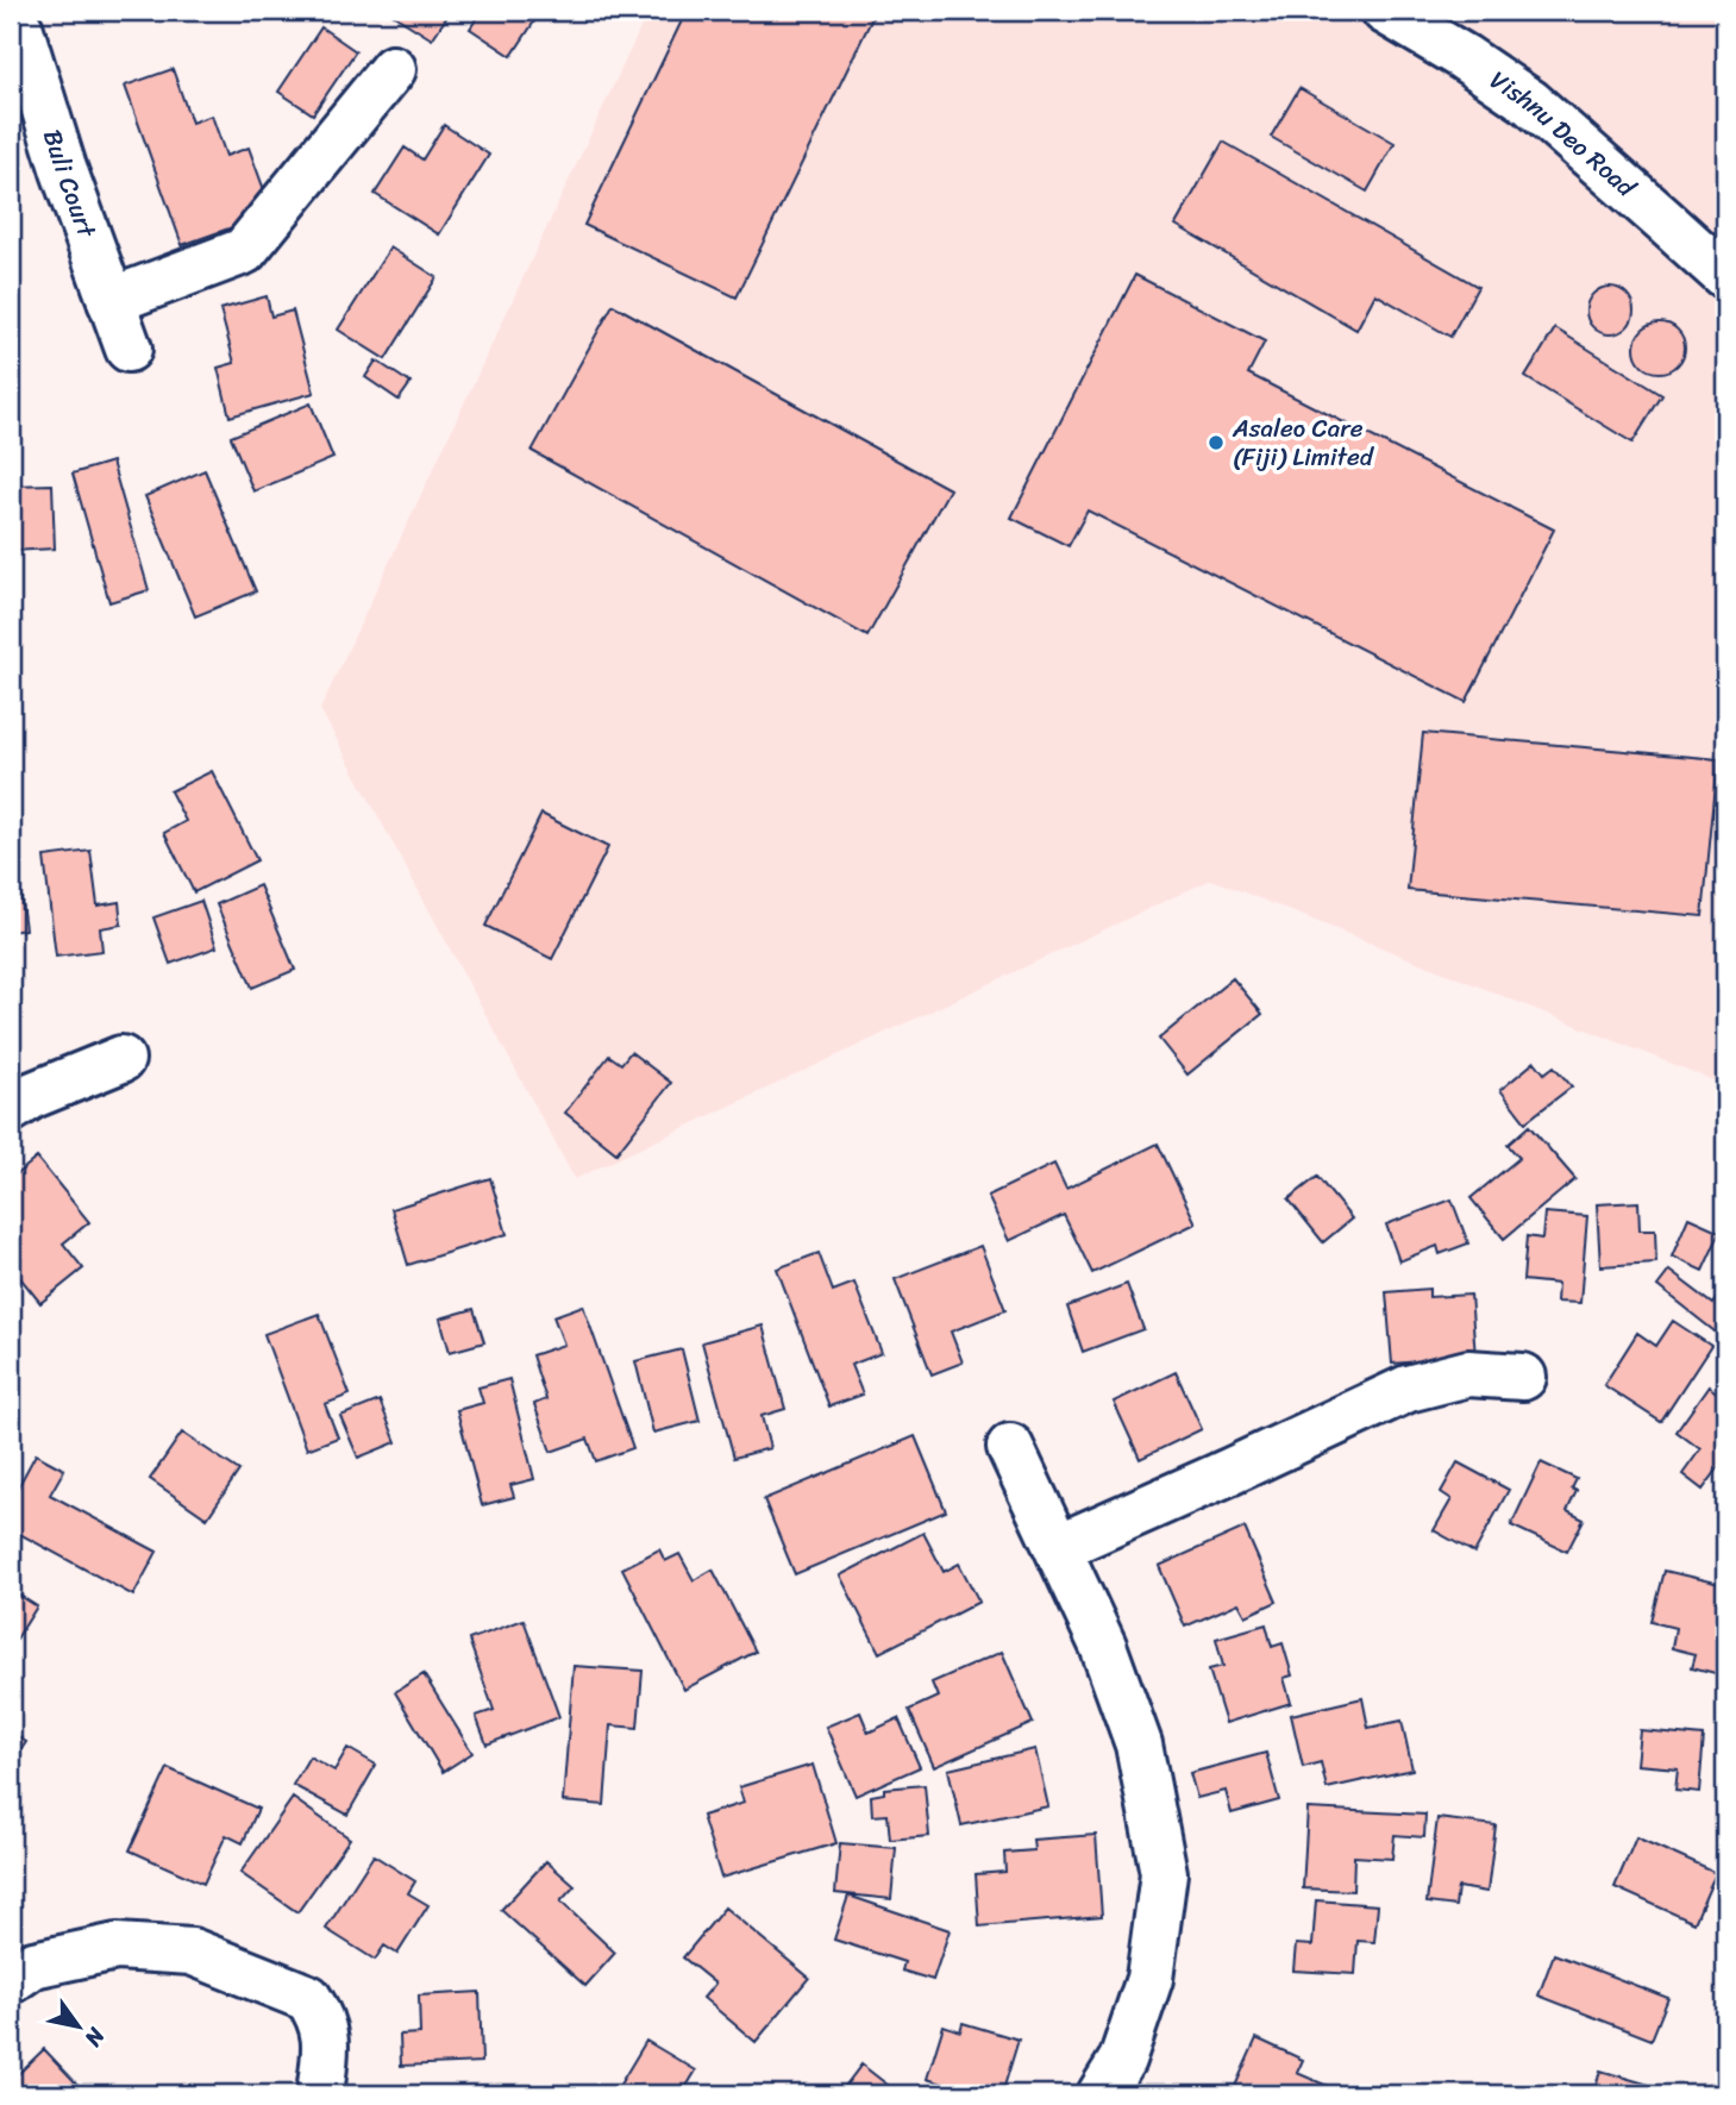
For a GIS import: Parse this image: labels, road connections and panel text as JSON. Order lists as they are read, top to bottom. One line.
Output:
{"streets":{"street":["Vishnu Deo Road","Buli Court"]},"places":["Asaleo Care (Fiji) Limited"],"north":"bottom right"}
